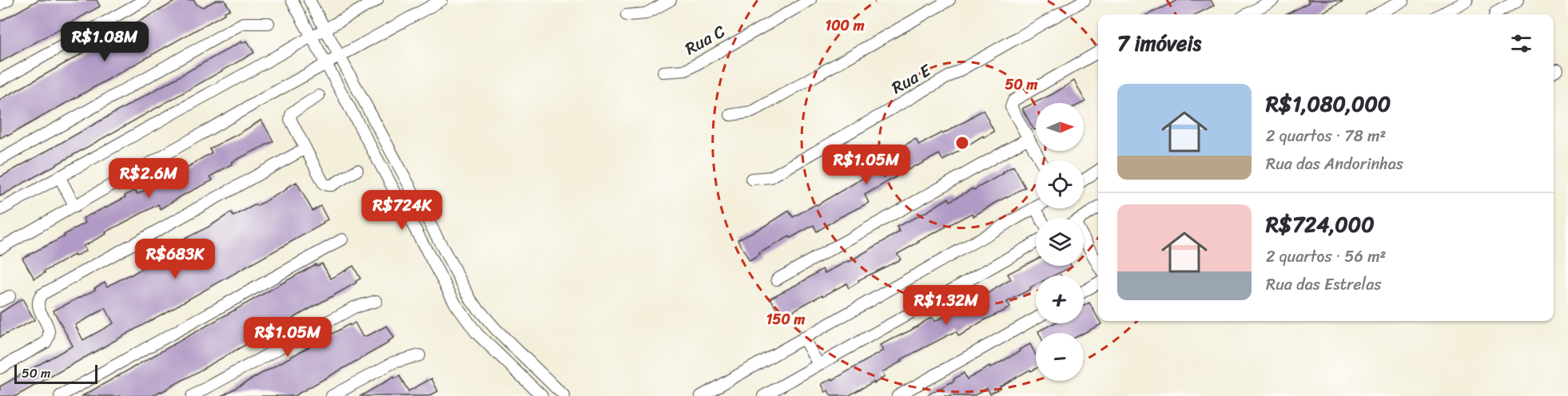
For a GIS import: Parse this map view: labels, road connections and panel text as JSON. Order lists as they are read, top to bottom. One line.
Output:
{"streets":{"street":["Rua C","Rua E"]},"scale_bar":"50 m","north":"right","page":{"heading":"7 imóveis","price":["R$1.08M","R$1.05M","R$2.6M","R$724K","R$683K","R$1.32M","R$1.05M"],"list":[{"name":"R$1,080,000","note":"2 quartos · 78 m² · Rua das Andorinhas"},{"name":"R$724,000","note":"2 quartos · 56 m² · Rua das Estrelas"}],"map_buttons":["+","−"],"scale":"50 m"},"rings":["100 m","50 m","150 m"]}
